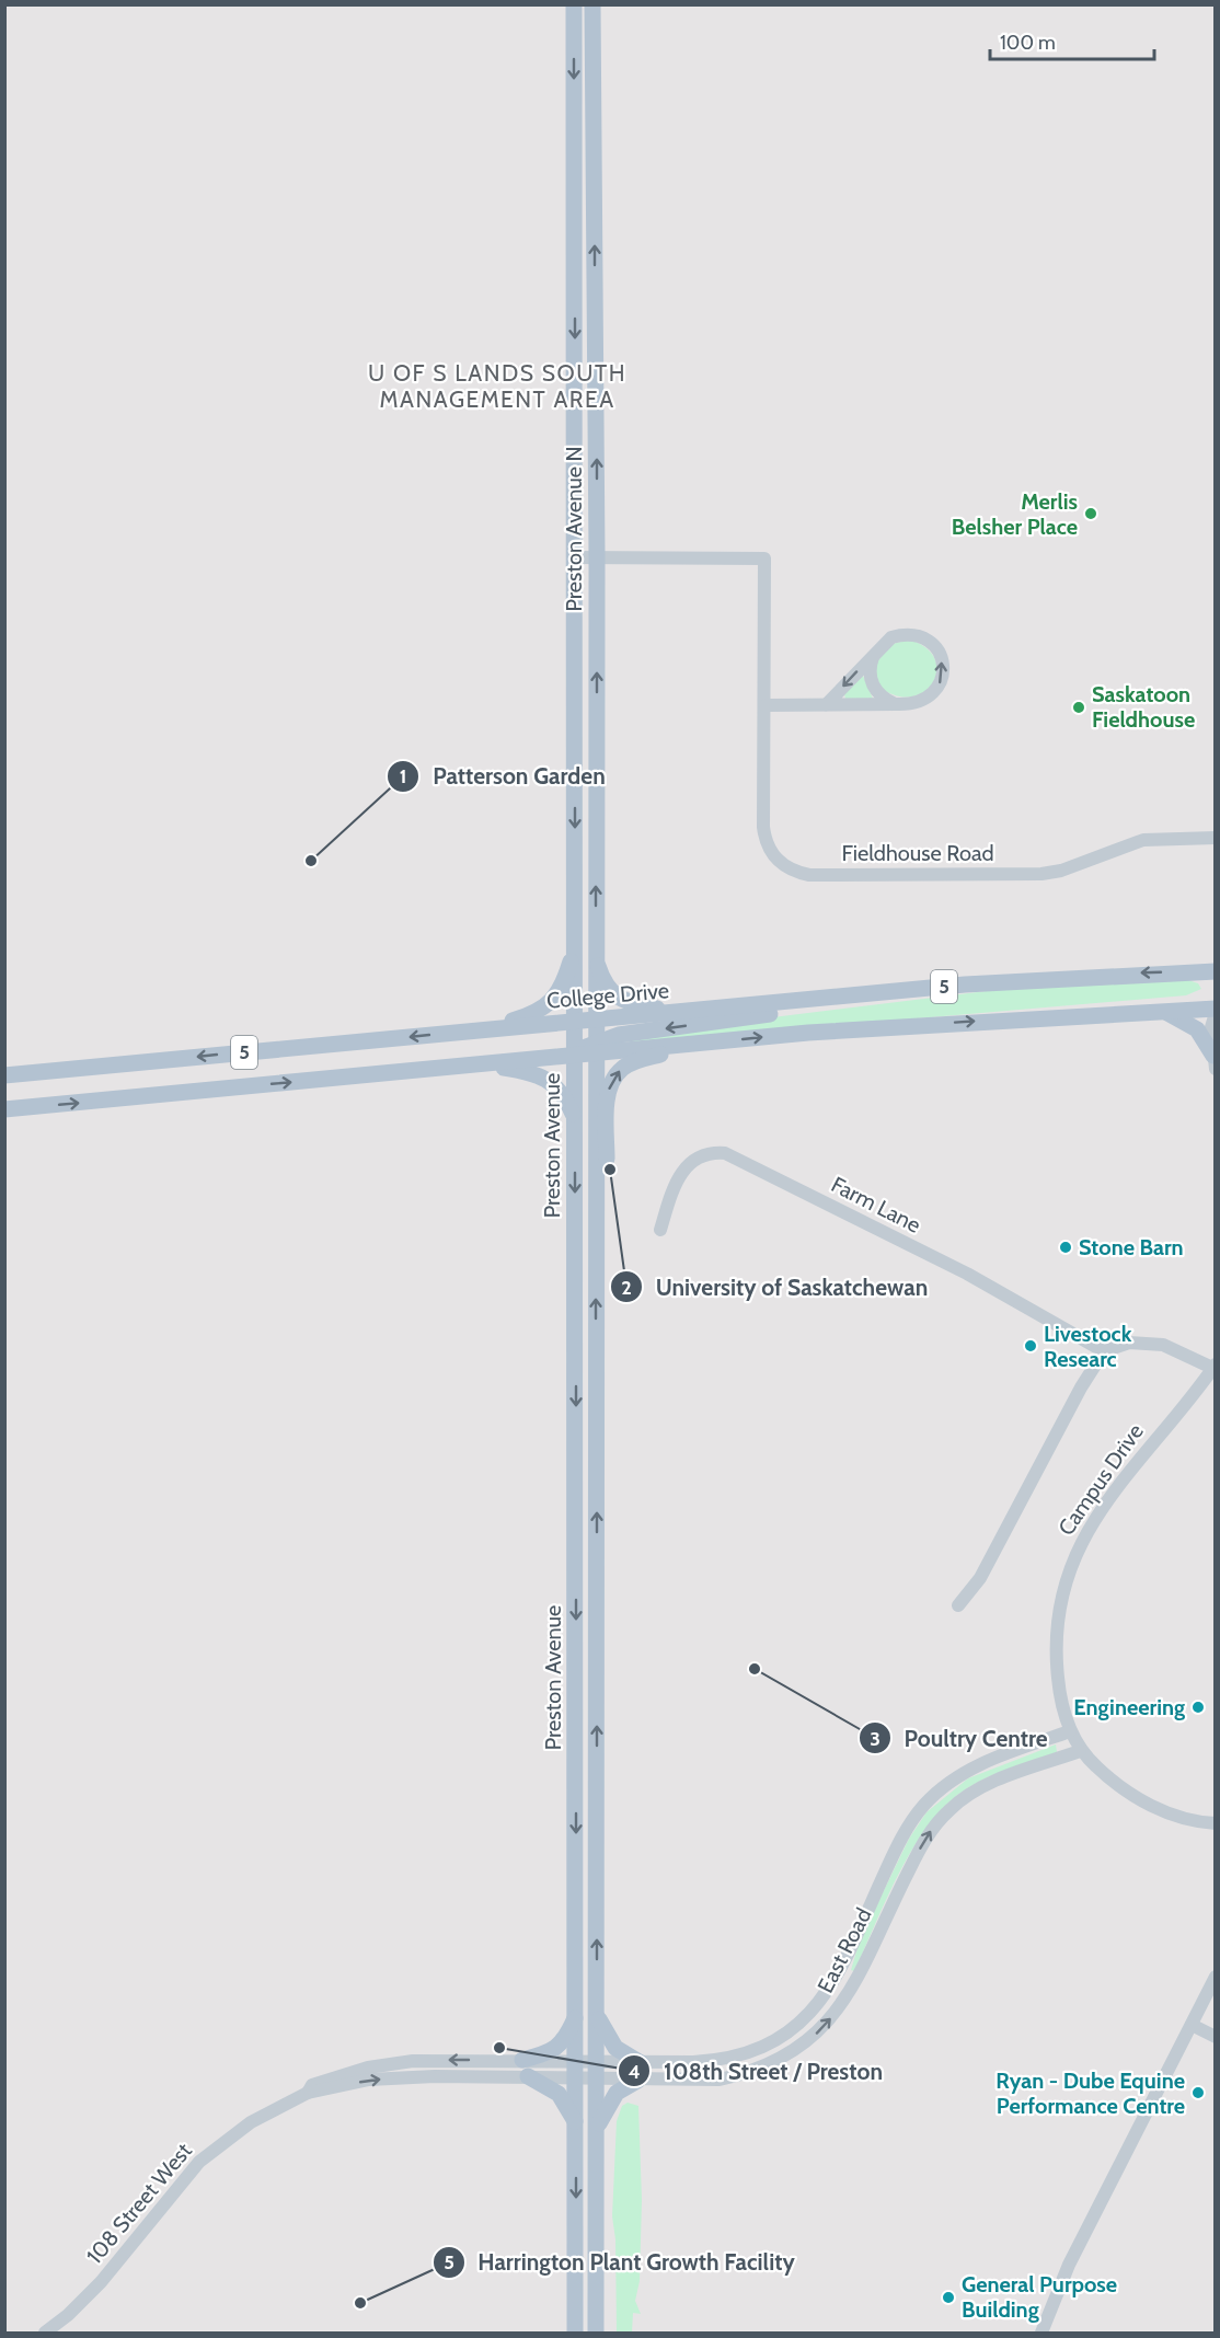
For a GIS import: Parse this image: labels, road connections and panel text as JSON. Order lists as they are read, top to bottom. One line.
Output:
{"streets":{"main road":["Preston Avenue N","5","College Drive","Preston Avenue"],"street":["Fieldhouse Road","Farm Lane","Campus Drive","East Road","108 Street West"]},"crossings":[["Preston Avenue N","Fieldhouse Road"],["Preston Avenue N","5"],["Preston Avenue N","College Drive"],["Preston Avenue N","Preston Avenue"],["5","Preston Avenue"],["College Drive","Preston Avenue"],["Preston Avenue","East Road"],["Preston Avenue","108 Street West"],["Campus Drive","East Road"],["East Road","108 Street West"]],"districts":["U OF S LANDS SOUTH MANAGEMENT AREA"],"places":["Merlis Belsher Place","Saskatoon Fieldhouse","Patterson Garden","University of Saskatchewan","Stone Barn","Livestock Researc","Poultry Centre","Engineering","108th Street / Preston","Ryan - Dube Equine Performance Centre","General Purpose Building","Harrington Plant Growth Facility"],"scale_bar":"100 m"}
